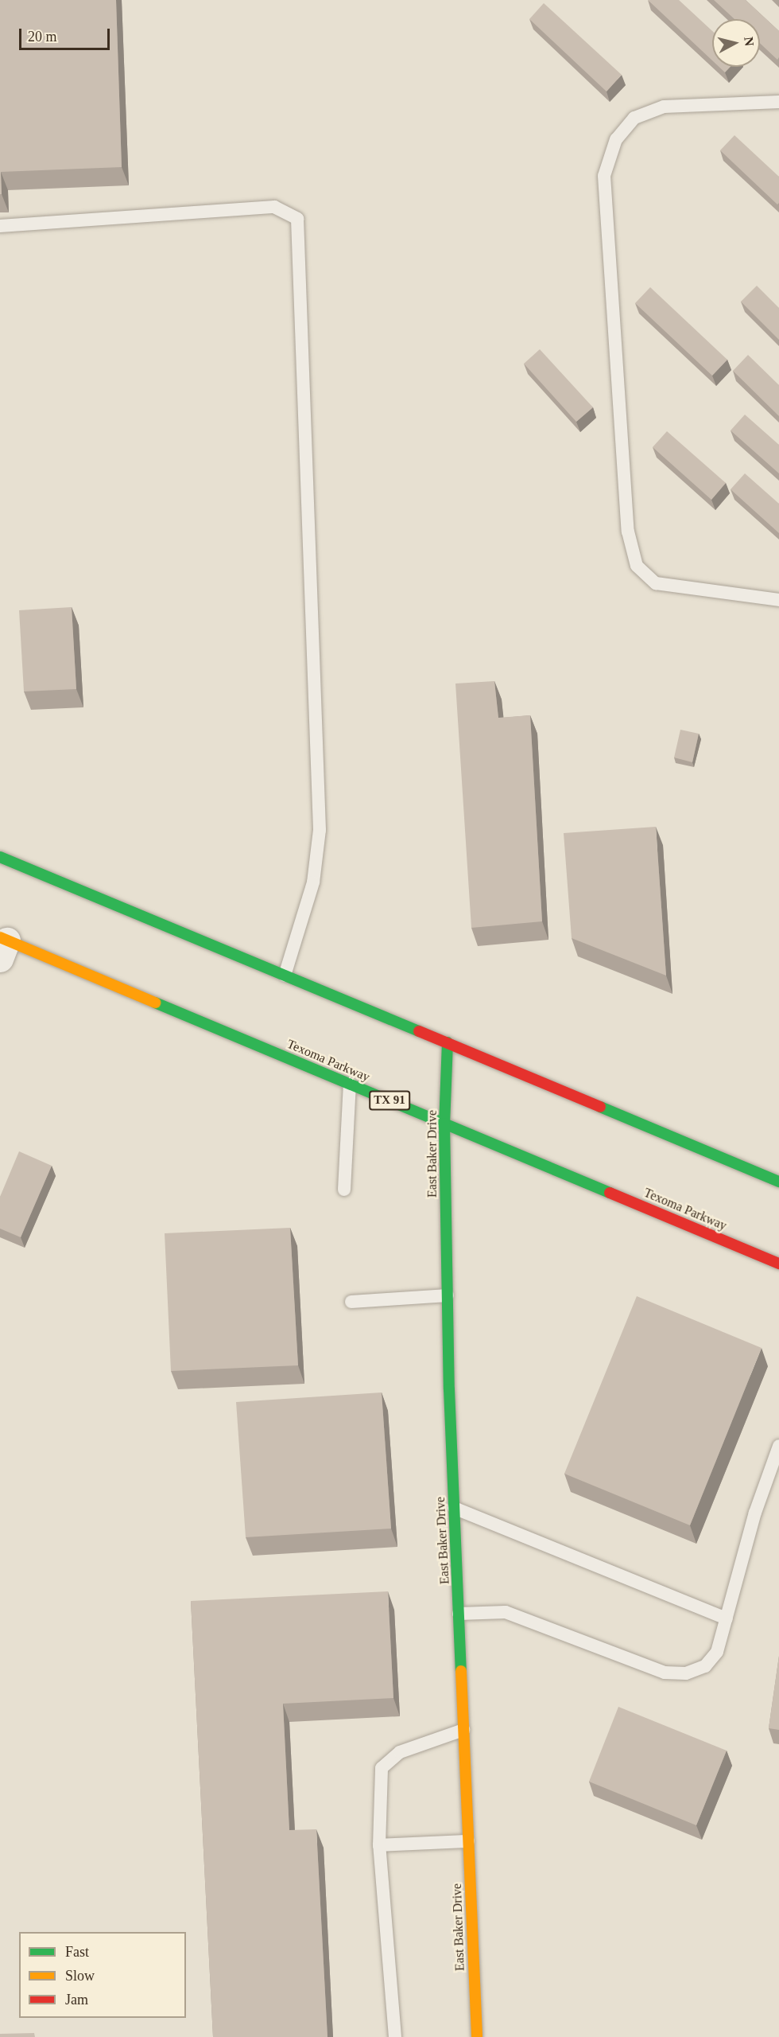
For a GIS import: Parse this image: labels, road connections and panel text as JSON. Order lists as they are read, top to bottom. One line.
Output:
{"streets":{"main road":["Texoma Parkway","TX 91","East Baker Drive"]},"crossings":[["Texoma Parkway","East Baker Drive"]],"legend":["Fast","Slow","Jam"],"scale_bar":"20 m","north":"right"}
